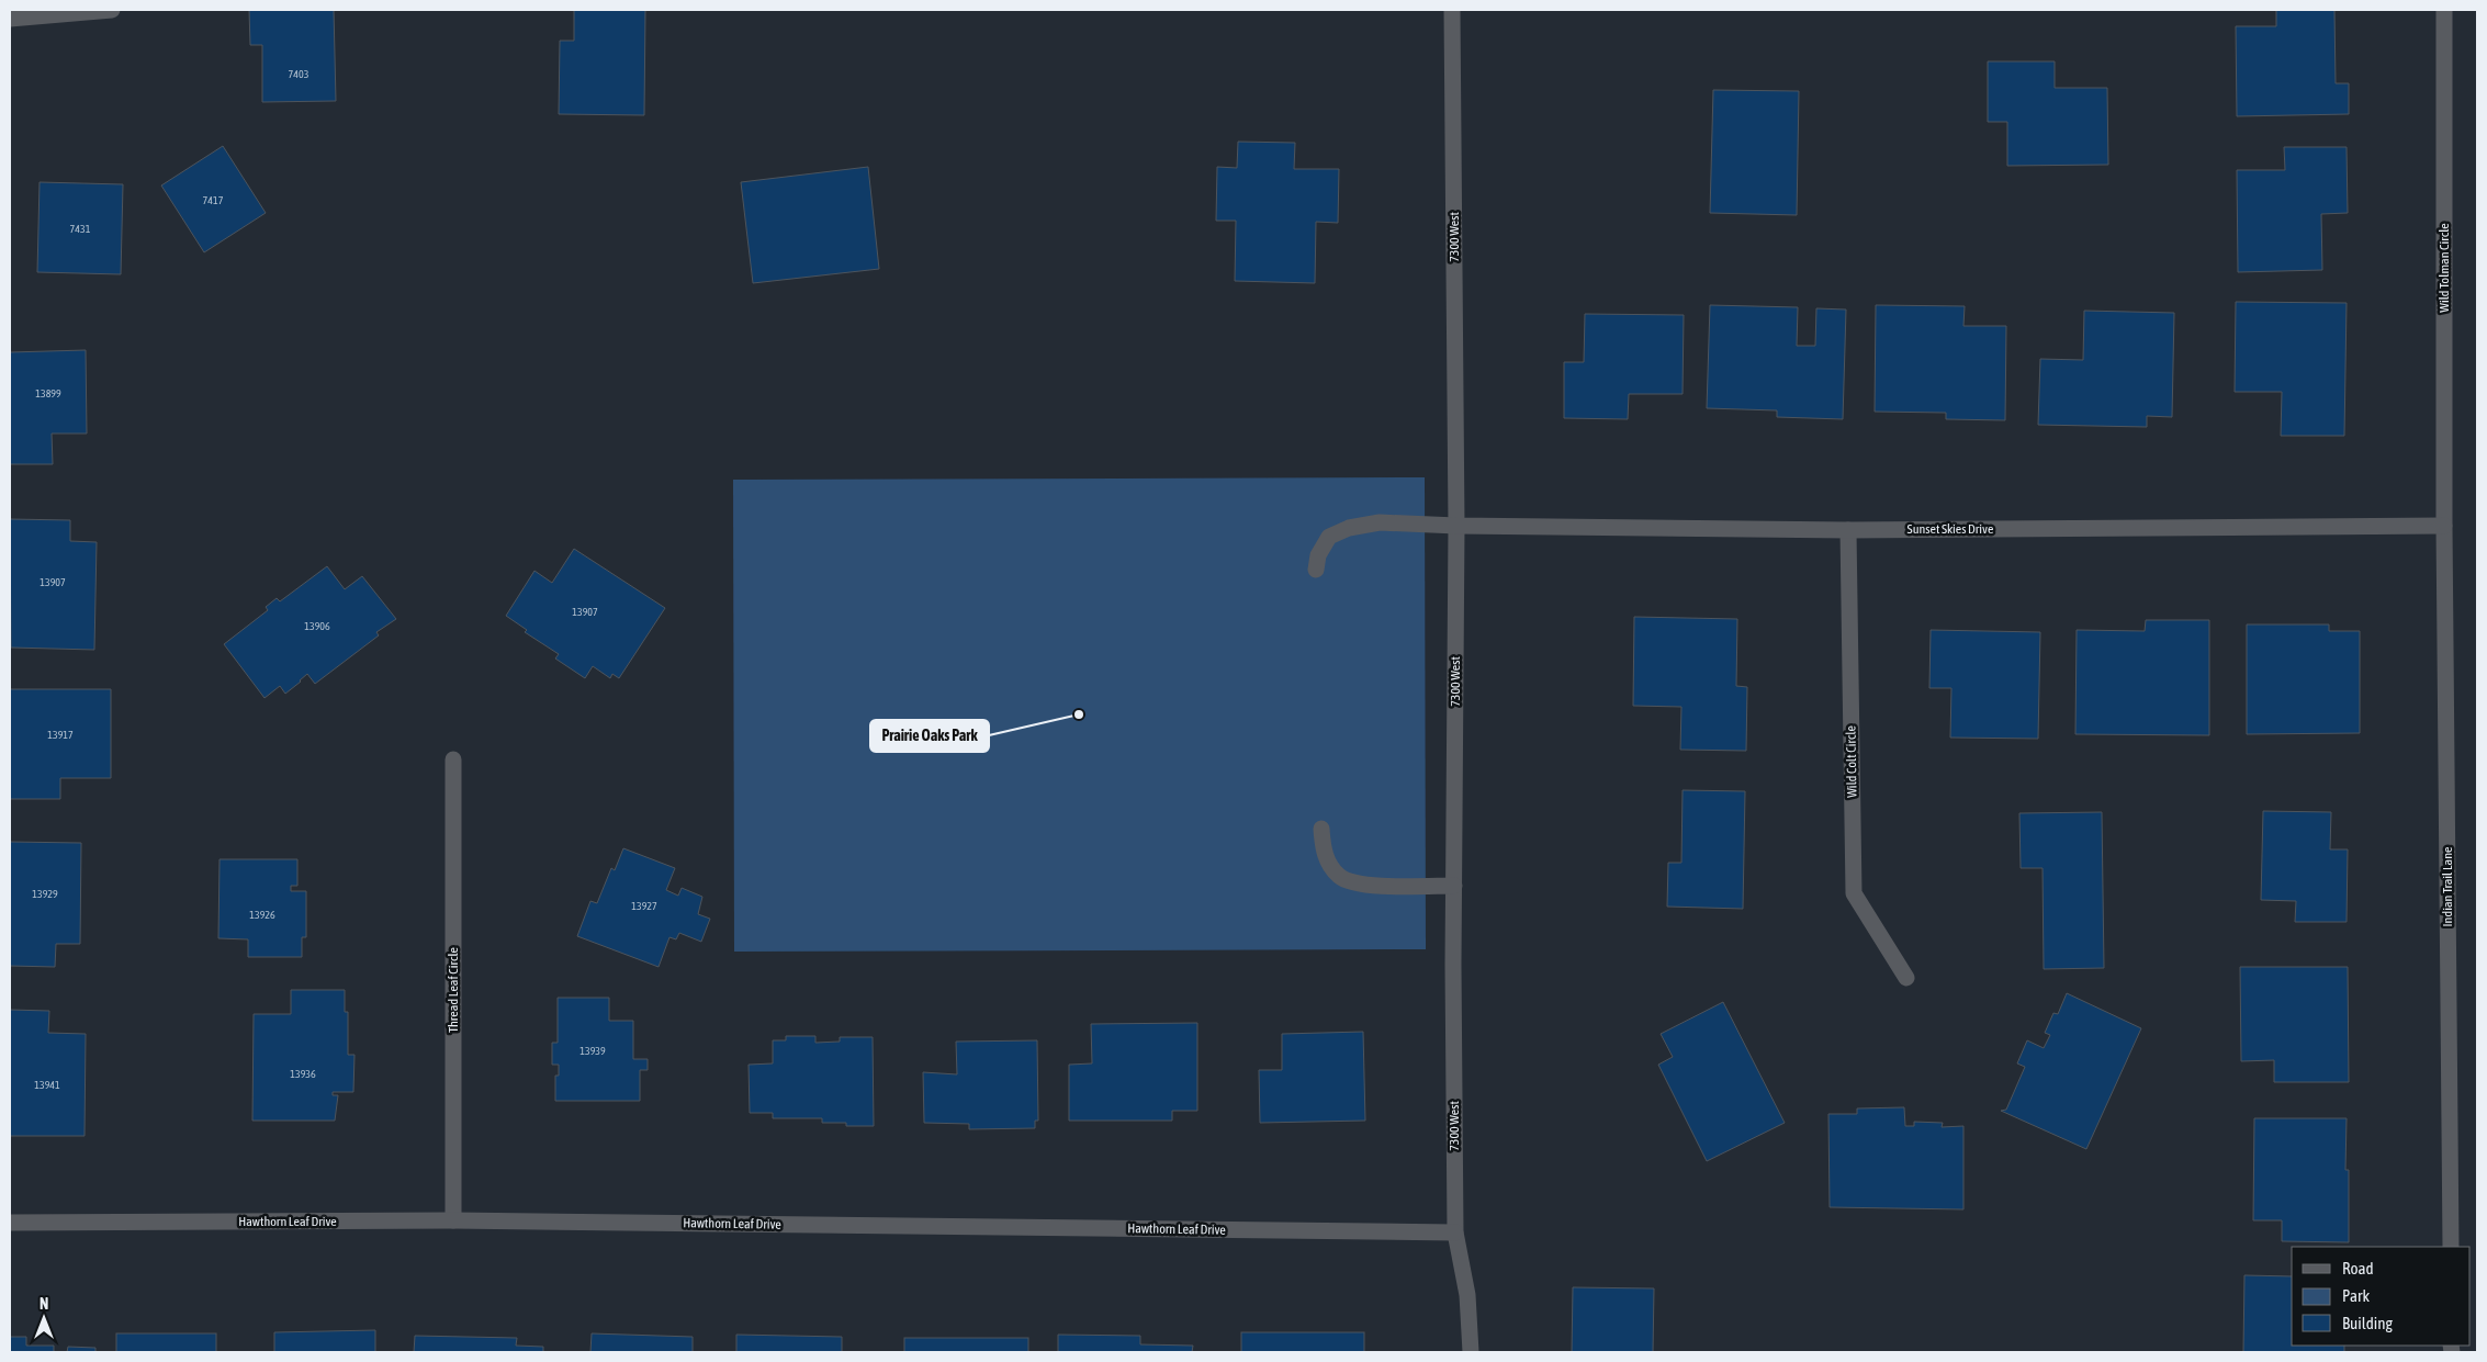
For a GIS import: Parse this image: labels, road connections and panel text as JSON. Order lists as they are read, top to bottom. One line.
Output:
{"streets":{"street":["7300 West","Wild Tolman Circle","Sunset Skies Drive","Wild Colt Circle","Indian Trail Lane","Thread Leaf Circle","Hawthorn Leaf Drive"]},"crossings":[["7300 West","Sunset Skies Drive"],["7300 West","Hawthorn Leaf Drive"],["Wild Tolman Circle","Sunset Skies Drive"],["Wild Tolman Circle","Indian Trail Lane"],["Sunset Skies Drive","Wild Colt Circle"],["Sunset Skies Drive","Indian Trail Lane"],["Thread Leaf Circle","Hawthorn Leaf Drive"]],"places":["Prairie Oaks Park"],"house_numbers":["7403","7417","7431","13899","13907","13907","13906","13917","13929","13927","13926","13939","13936","13941"],"legend":["Road","Park","Building"],"north":"top"}
